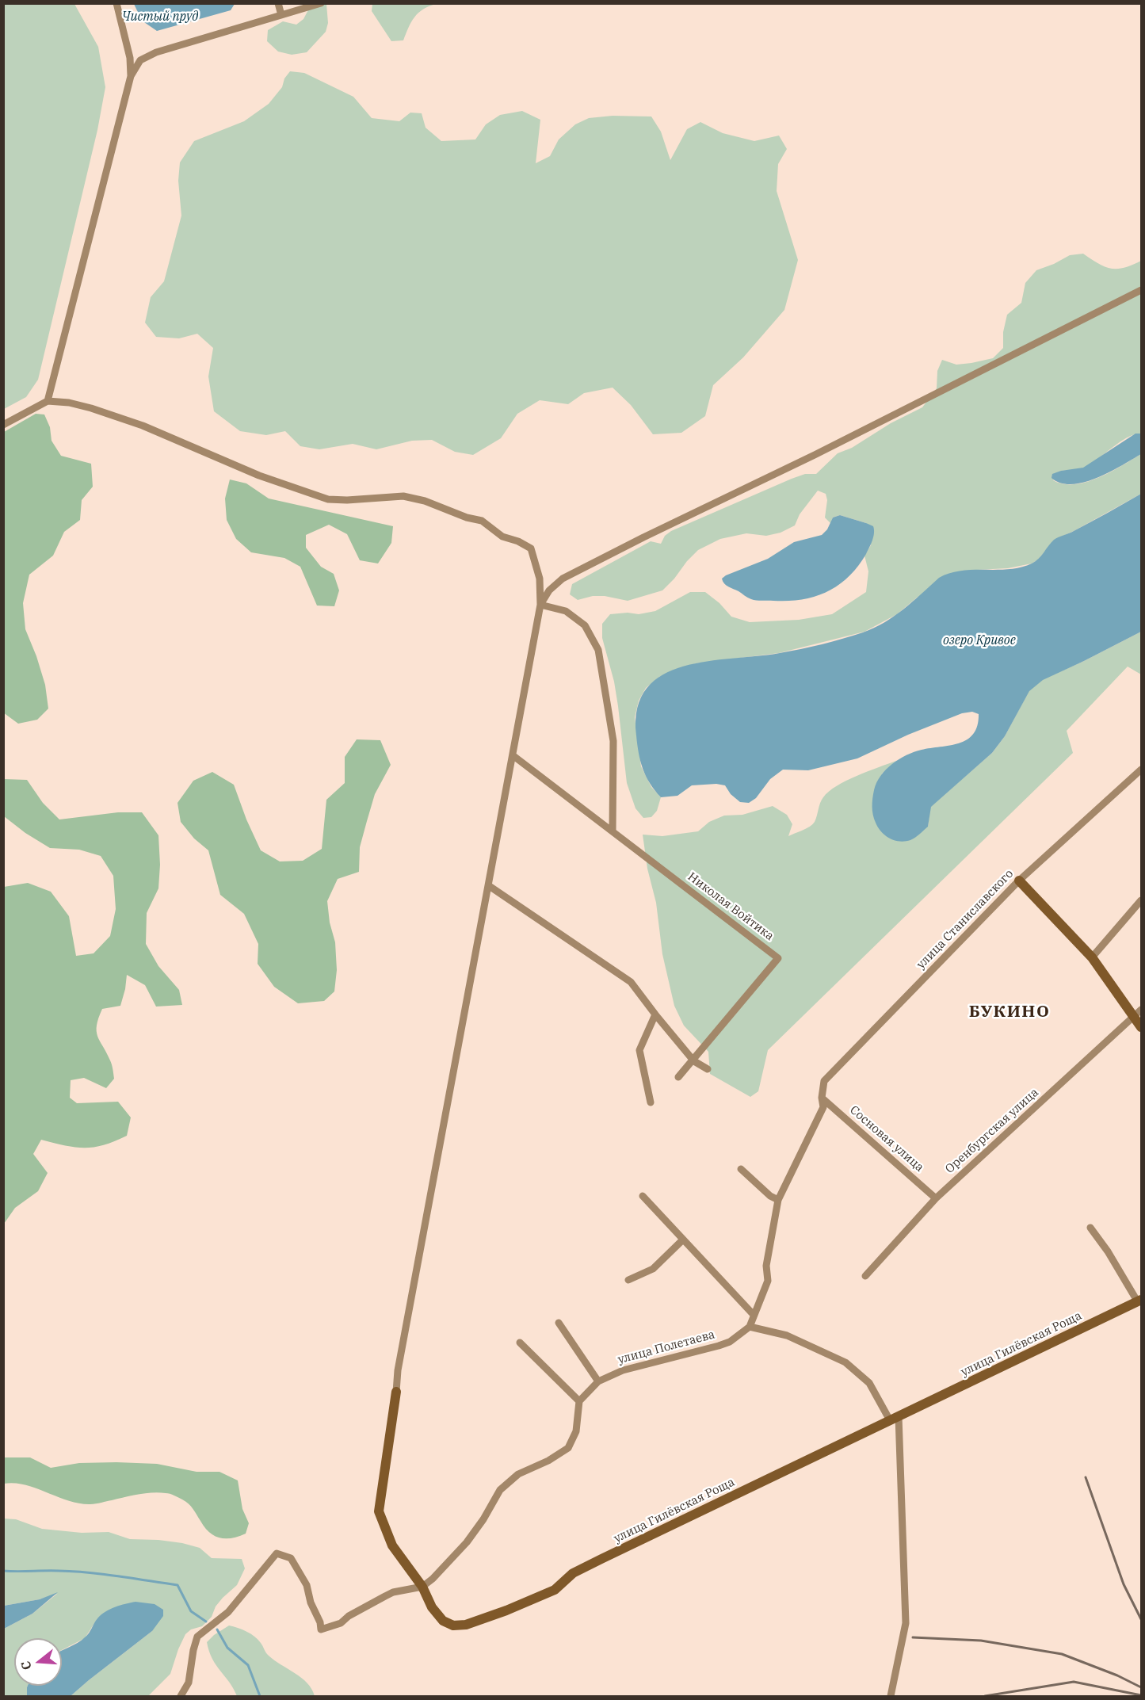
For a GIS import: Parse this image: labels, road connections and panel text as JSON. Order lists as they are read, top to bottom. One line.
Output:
{"streets":{"street":["Николая Войтика","улица Станиславского","Оренбургская улица","Сосновая улица","улица Гилёвская Роща","улица Полетаева"]},"crossings":[["улица Станиславского","Сосновая улица"],["Оренбургская улица","Сосновая улица"]],"districts":["БУКИНО"],"water":["Чистый пруд","озеро Кривое"],"north":"left"}
